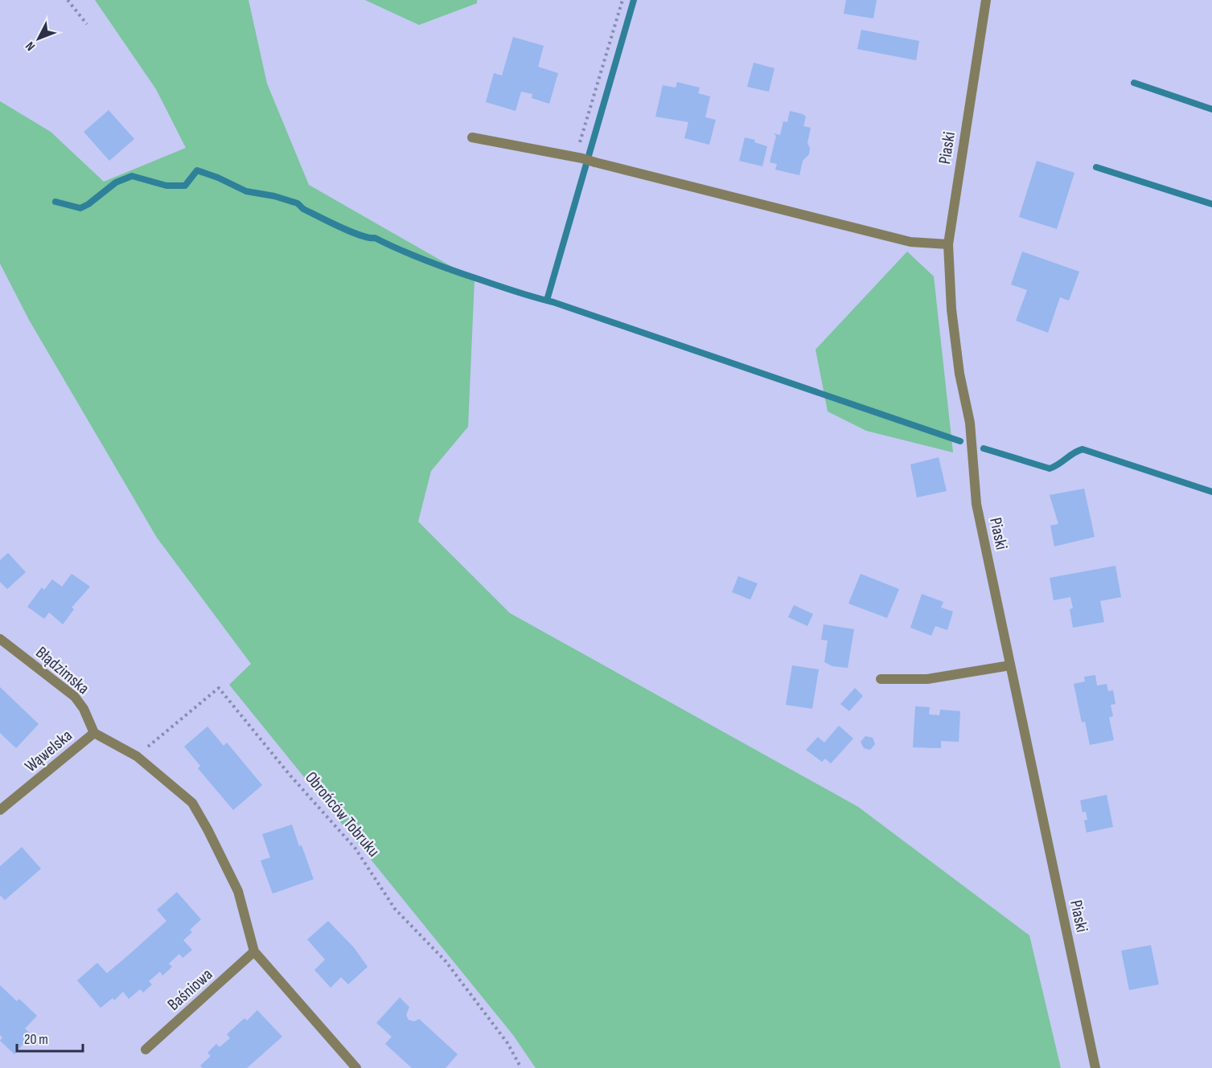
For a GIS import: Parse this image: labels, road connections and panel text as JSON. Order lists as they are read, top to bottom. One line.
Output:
{"streets":{"street":["Piaski","Błądzimska","Wąwelska","Baśniowa"],"path":["Obrońców Tobruku"]},"crossings":[["Błądzimska","Wąwelska"]],"scale_bar":"20 m","north":"bottom left"}
